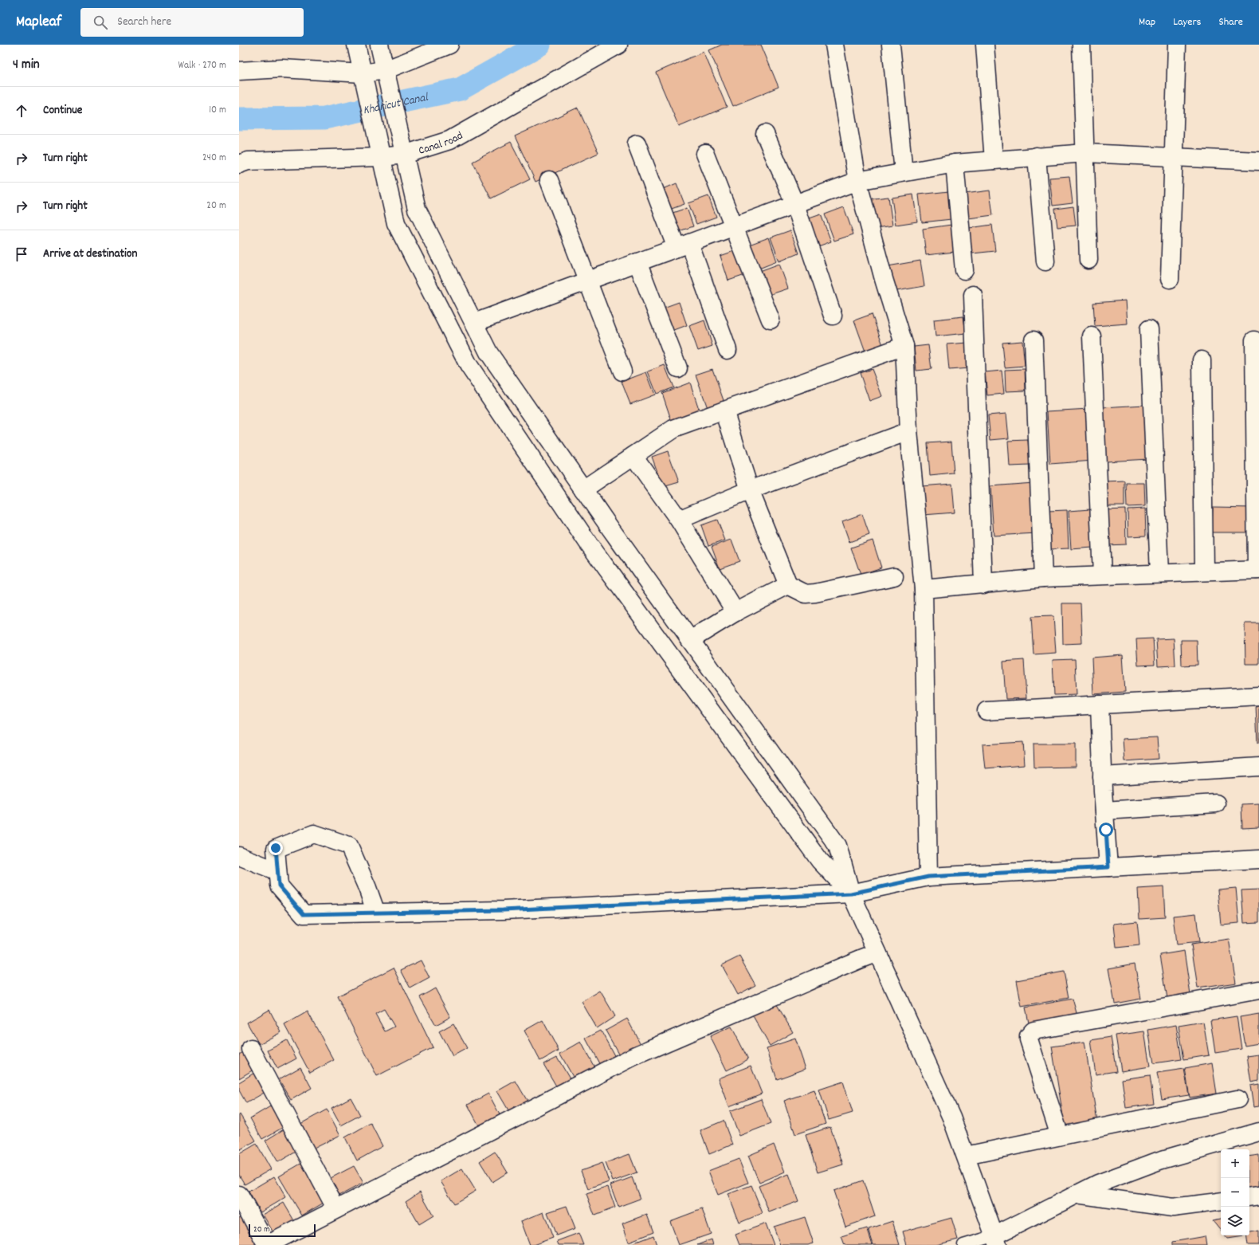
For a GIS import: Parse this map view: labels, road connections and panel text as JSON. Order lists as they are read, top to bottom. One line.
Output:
{"streets":{"street":["Canal road"]},"water":["Kharicut Canal"],"scale_bar":"20 m","page":{"header":"Mapleaf","search":"Search here","nav":["Map","Layers","Share"],"heading":["4 min","Walk · 270 m"],"list":[["Continue","10 m"],["Turn right","240 m"],["Turn right","20 m"],"Arrive at destination"],"map_buttons":["+","−"],"scale":"20 m"}}
